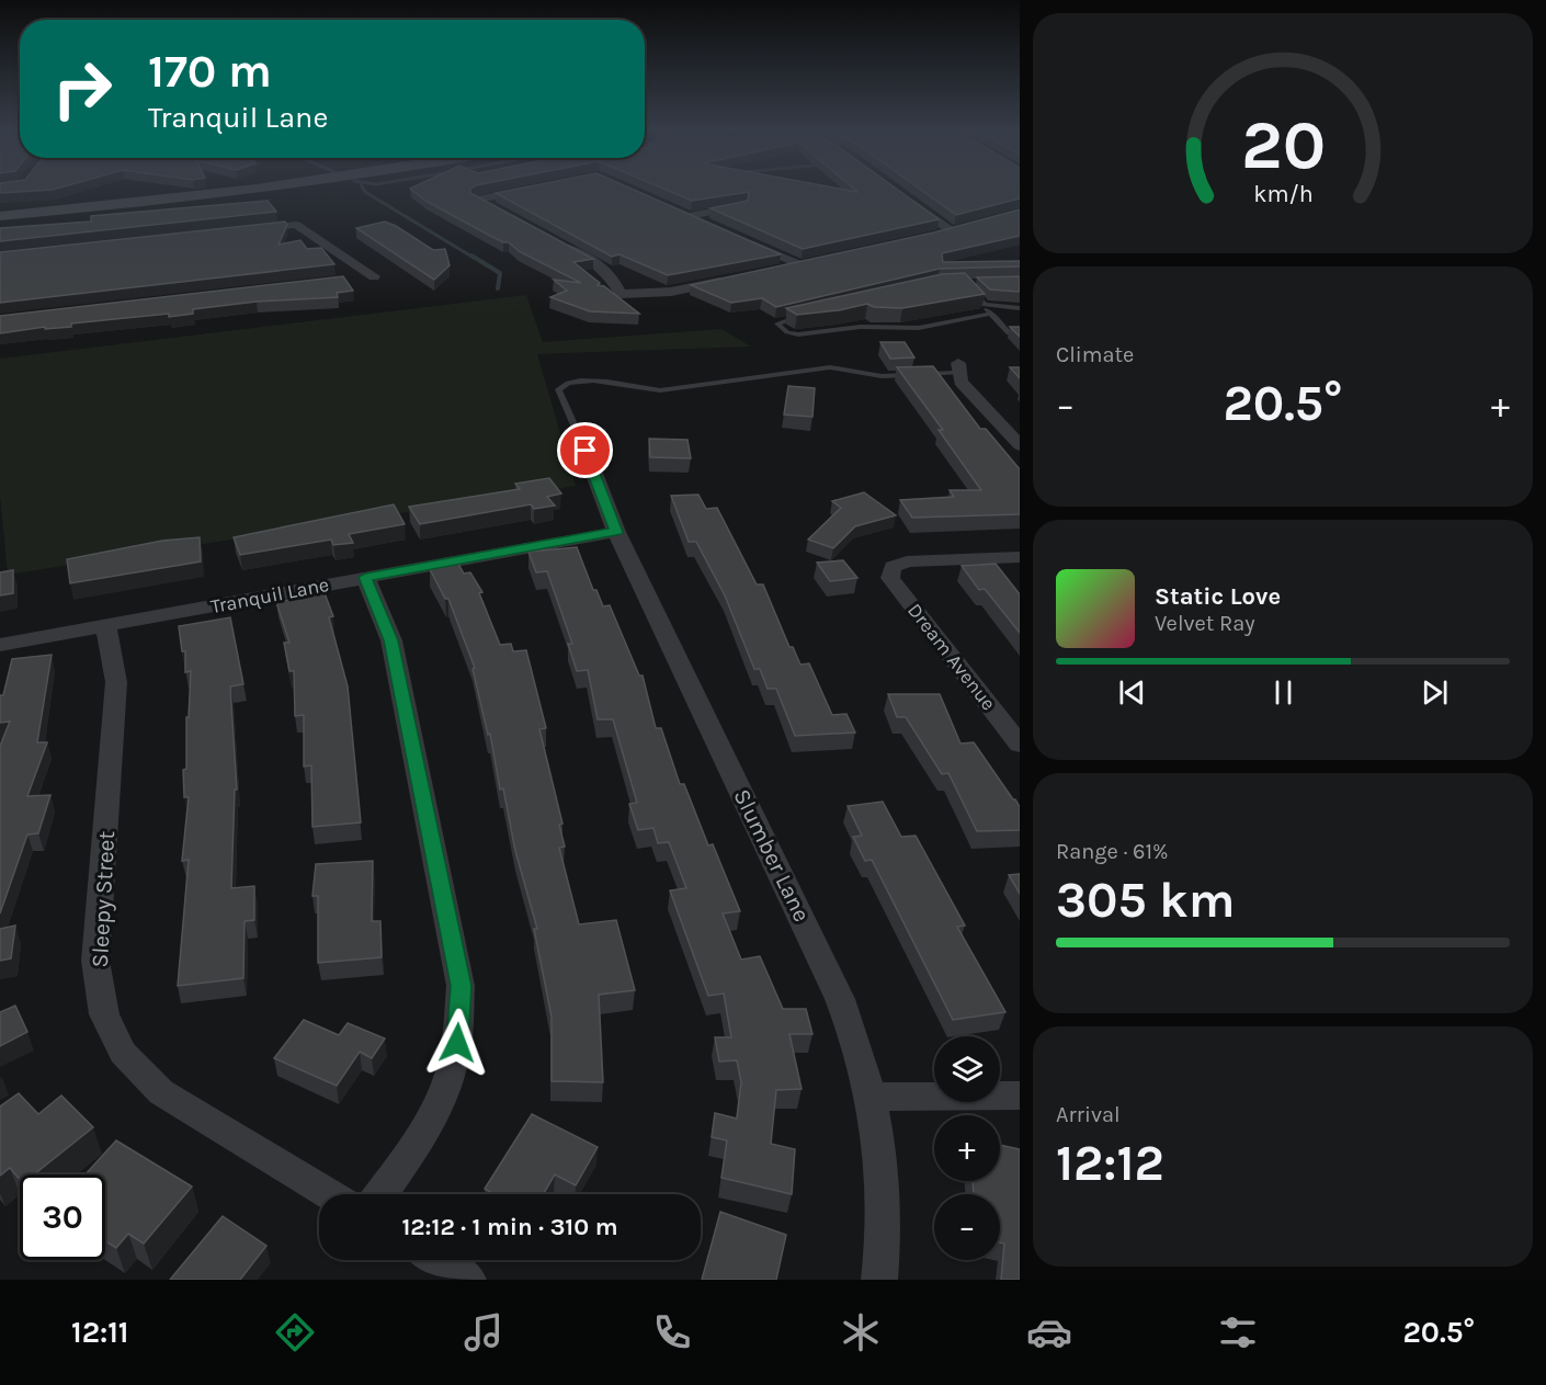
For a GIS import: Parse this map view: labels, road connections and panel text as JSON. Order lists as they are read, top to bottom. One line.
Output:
{"streets":{"street":["Tranquil Lane","Dream Avenue","Slumber Lane","Sleepy Street"]},"crossings":[["Tranquil Lane","Slumber Lane"],["Tranquil Lane","Sleepy Street"]],"page":{"turn":["170 m","Tranquil Lane"],"tile":["Climate",["Range · 61%","305 km"],["Arrival","12:12"]],"heat":["−","20.5°","+"],"song":["Static Love","Velvet Ray"],"map_buttons":["+","−"],"limit":"30","trip":"12:12 · 1 min · 310 m","tabs":["12:11","20.5°"],"gauge":["20","km/h"]}}
